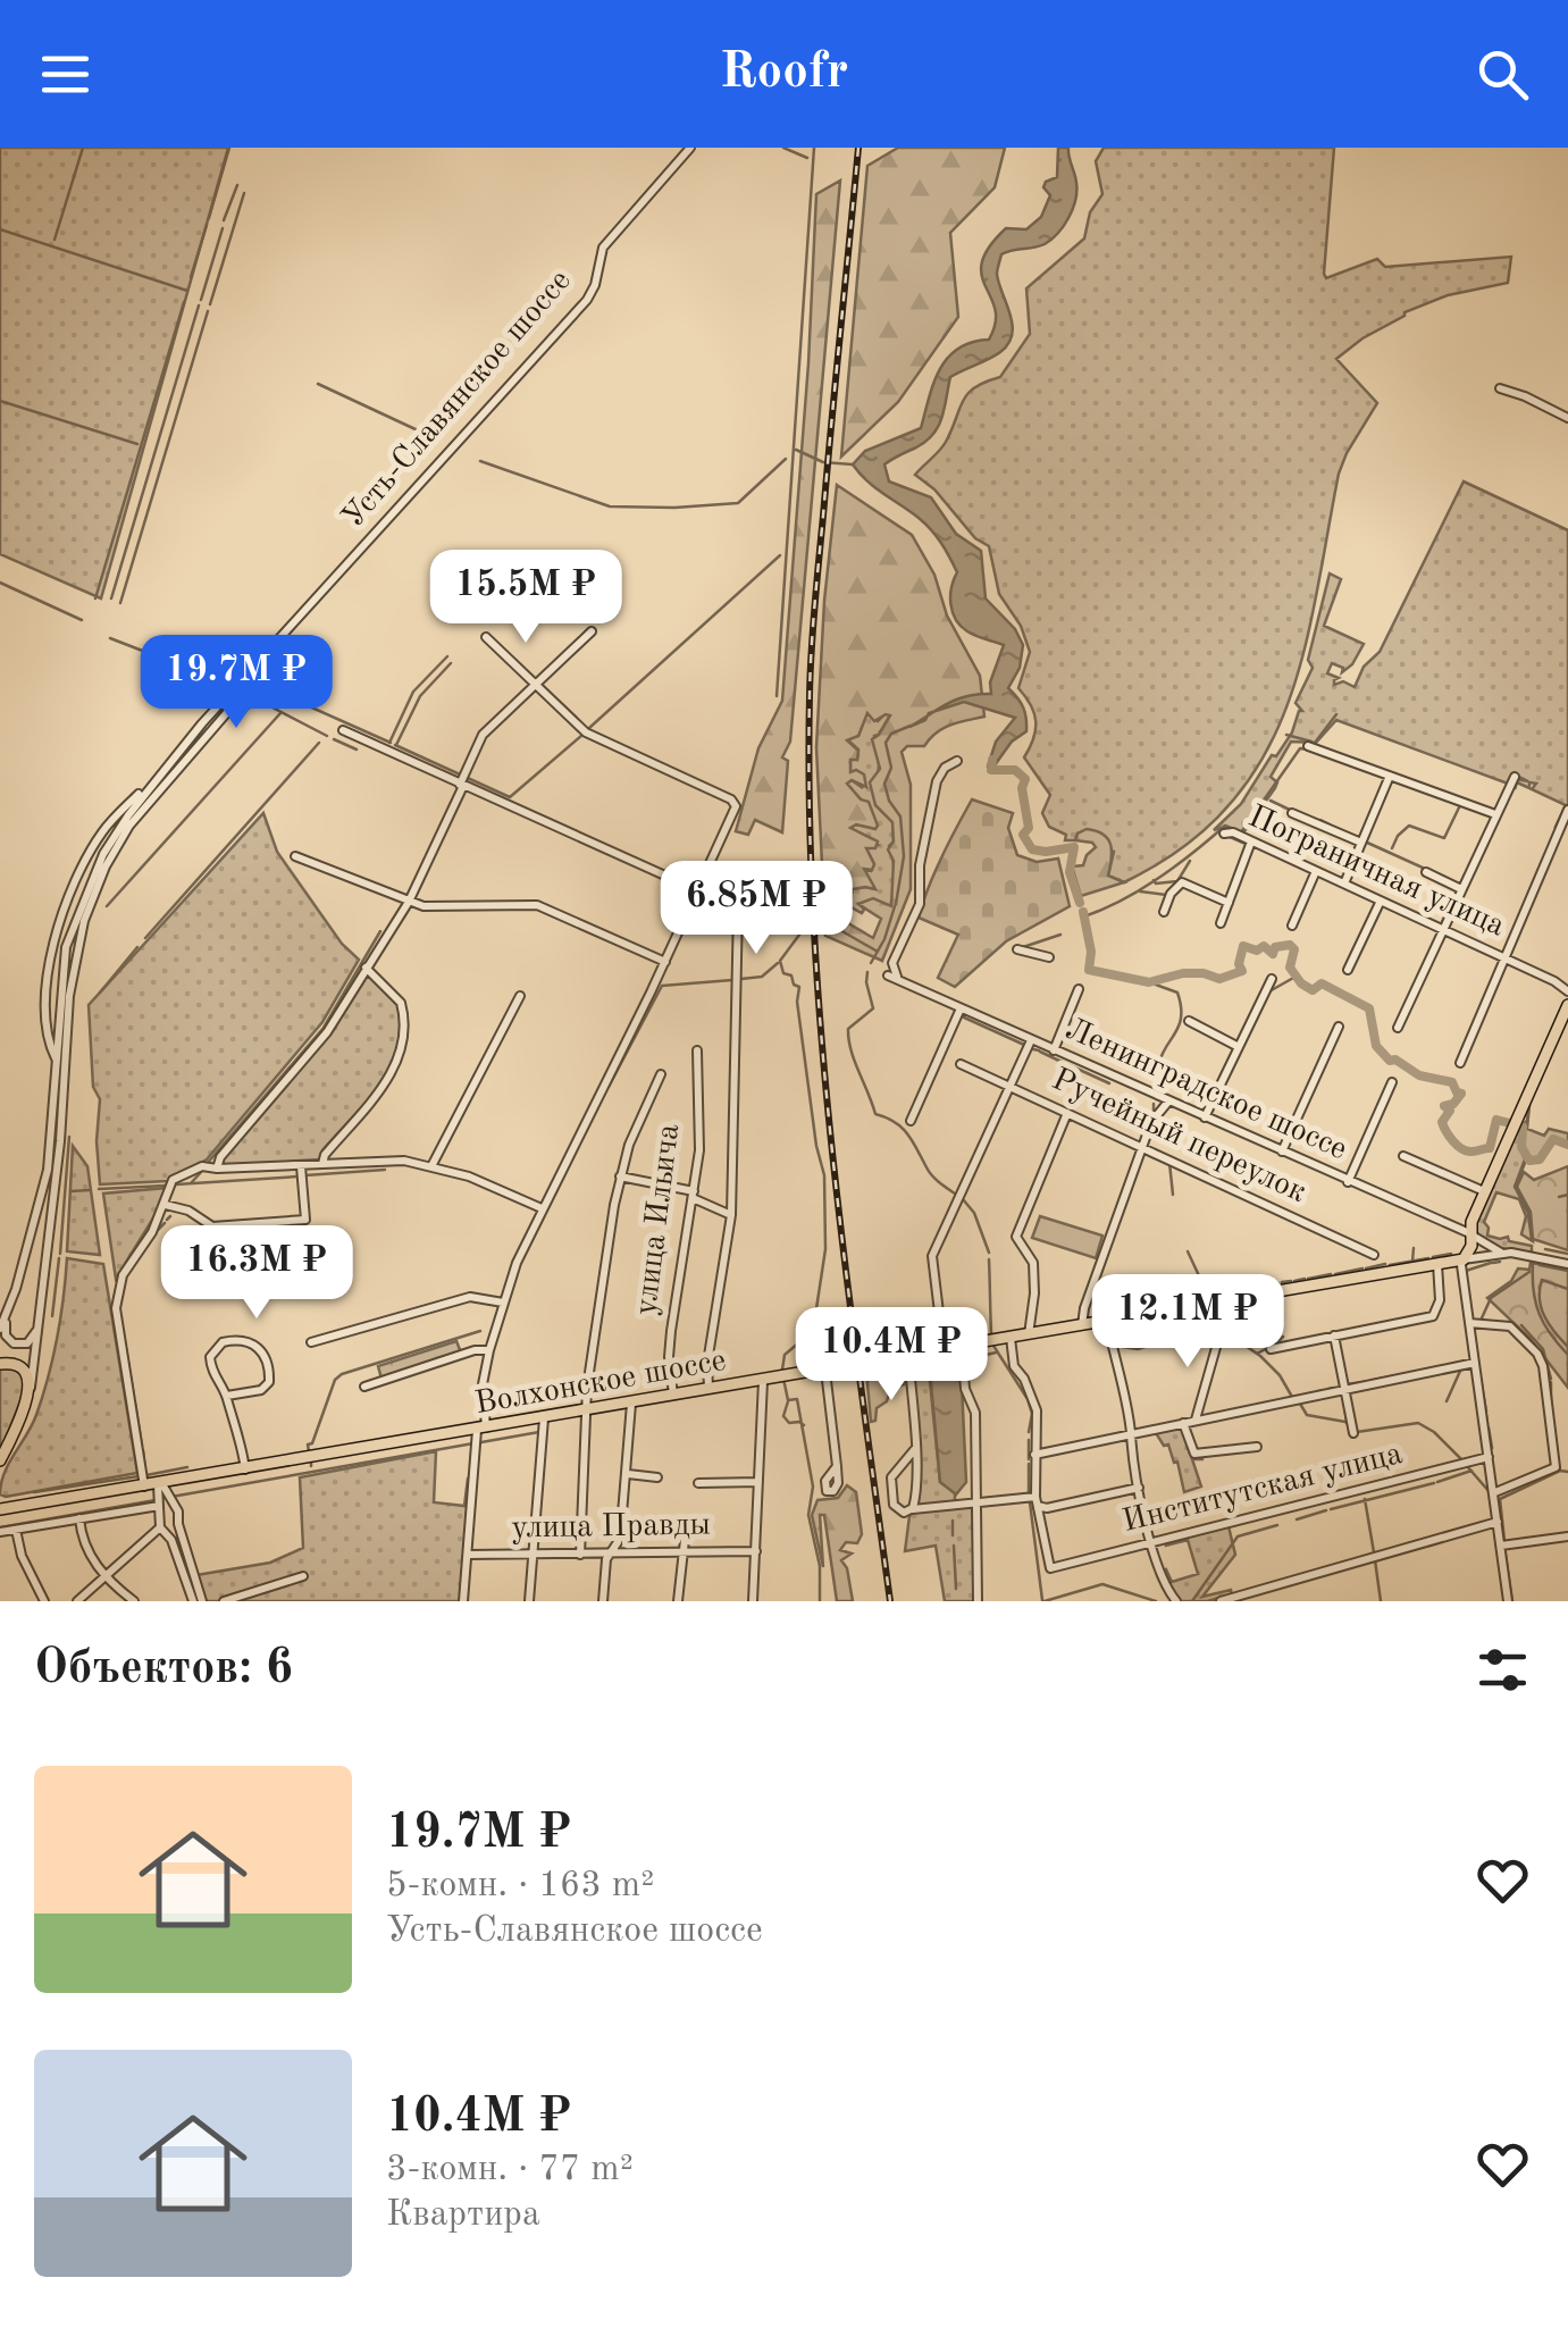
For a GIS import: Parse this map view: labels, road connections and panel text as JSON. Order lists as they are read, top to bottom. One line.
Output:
{"streets":{"main road":["Волхонское шоссе"],"street":["Усть-Славянское шоссе","Пограничная улица","Ленинградское шоссе","Ручейный переулок","улица Ильича","Институтская улица","улица Правды"]},"crossings":[["Ленинградское шоссе","Волхонское шоссе"],["улица Ильича","Волхонское шоссе"]],"page":{"header":"Roofr","price":["15.5M ₽","19.7M ₽","6.85M ₽","16.3M ₽","12.1M ₽","10.4M ₽"],"heading":"Объектов: 6","list":[{"name":"19.7M ₽","note":"5-комн. · 163 m² · Усть-Славянское шоссе"},{"name":"10.4M ₽","note":"3-комн. · 77 m² · Квартира"}]}}
